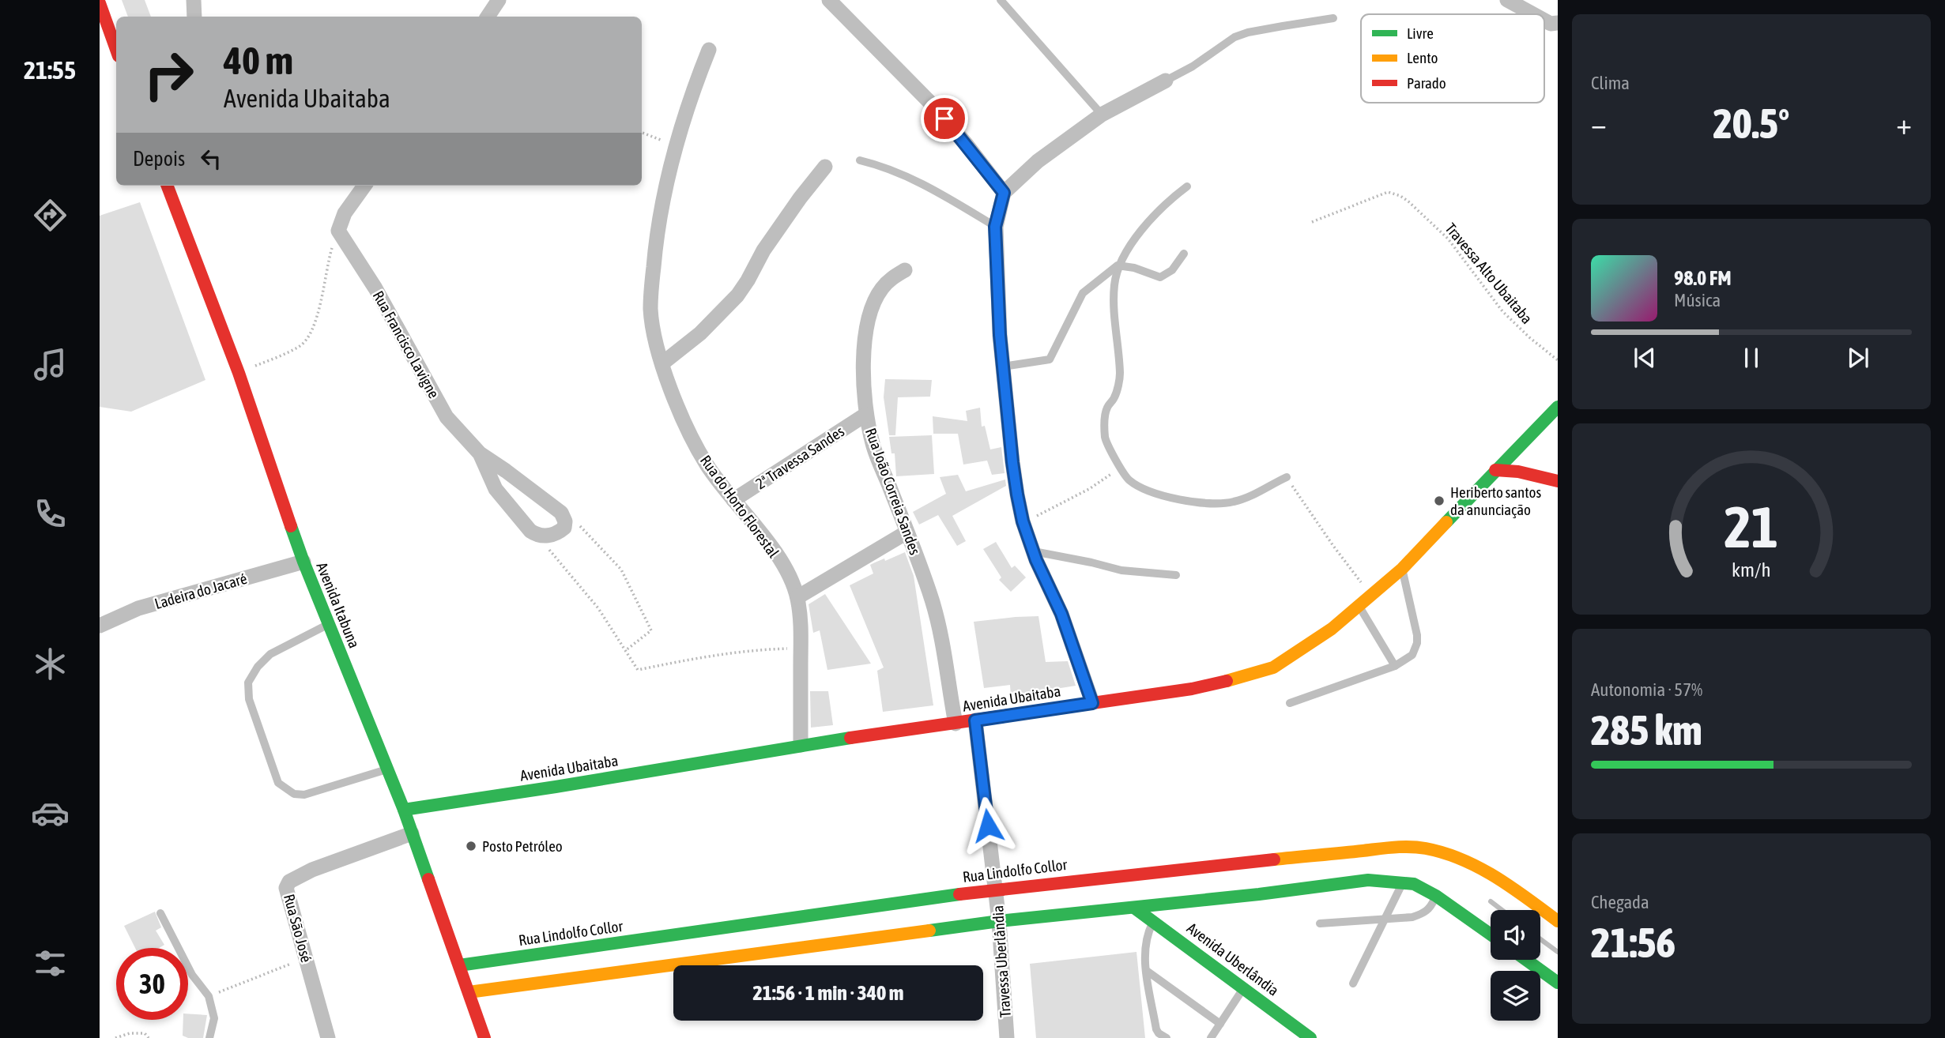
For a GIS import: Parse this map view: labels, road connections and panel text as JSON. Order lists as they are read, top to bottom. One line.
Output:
{"streets":{"main road":["Avenida Itabuna","Avenida Ubaitaba","Rua Lindolfo Collor","Avenida Uberlândia"],"street":["Rua Francisco Lavigne","2ª Travessa Sandes","Rua João Correia Sandes","Rua do Horto Florestal","Ladeira do Jacaré","Rua São José","Travessa Uberlândia"],"path":["Travessa Alto Ubaitaba"]},"crossings":[["2ª Travessa Sandes","Rua João Correia Sandes"],["2ª Travessa Sandes","Rua do Horto Florestal"],["Rua João Correia Sandes","Avenida Ubaitaba"],["Rua do Horto Florestal","Avenida Ubaitaba"],["Ladeira do Jacaré","Avenida Itabuna"],["Avenida Itabuna","Avenida Ubaitaba"],["Avenida Itabuna","Rua Lindolfo Collor"],["Avenida Itabuna","Rua São José"],["Avenida Ubaitaba","Travessa Uberlândia"],["Rua Lindolfo Collor","Travessa Uberlândia"]],"places":["Heriberto santos da anunciação","Posto Petróleo"],"legend":["Livre","Lento","Parado"],"page":{"tabs":"21:55","tile":["Clima",["Autonomia · 57%","285 km"],["Chegada","21:56"]],"turn":["40 m","Avenida Ubaitaba"],"heat":["−","20.5°","+"],"then":"Depois","song":["98.0 FM","Música"],"limit":"30","trip":"21:56 · 1 min · 340 m","gauge":["21","km/h"]}}
